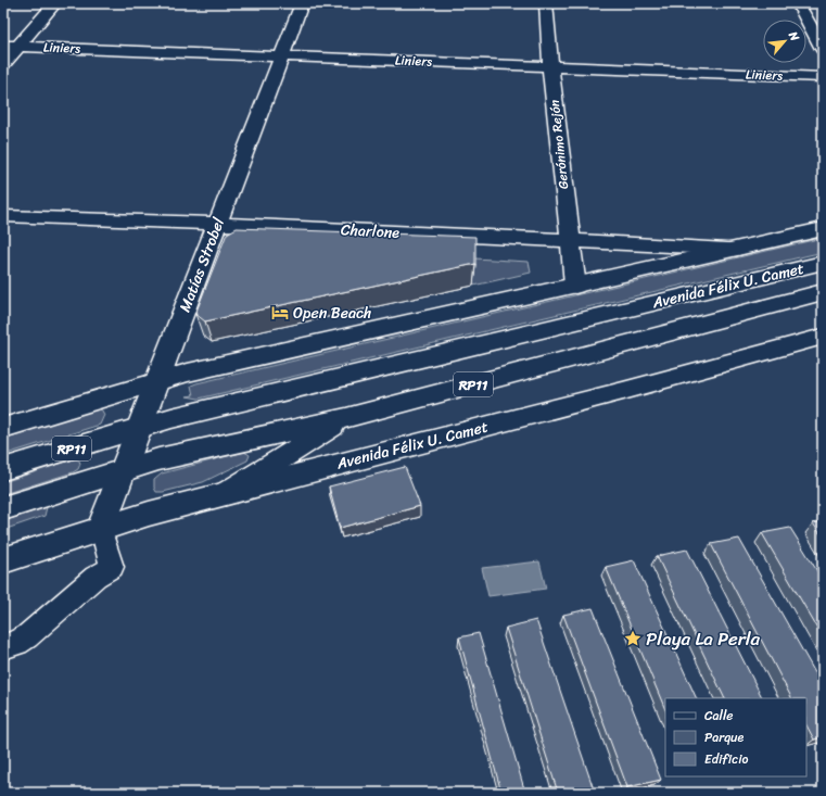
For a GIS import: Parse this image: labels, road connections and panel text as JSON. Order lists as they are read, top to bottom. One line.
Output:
{"streets":{"street":["Liniers","Gerónimo Rejón","Charlone","Matías Strobel","Avenida Félix U. Camet","RP11"]},"crossings":[["Liniers","Gerónimo Rejón"],["Liniers","Matías Strobel"],["Gerónimo Rejón","Charlone"],["Charlone","Matías Strobel"],["Matías Strobel","Avenida Félix U. Camet"]],"places":{"hotel":["Open Beach"],"place":["Playa La Perla"]},"legend":["Calle","Parque","Edificio"],"north":"top right"}
